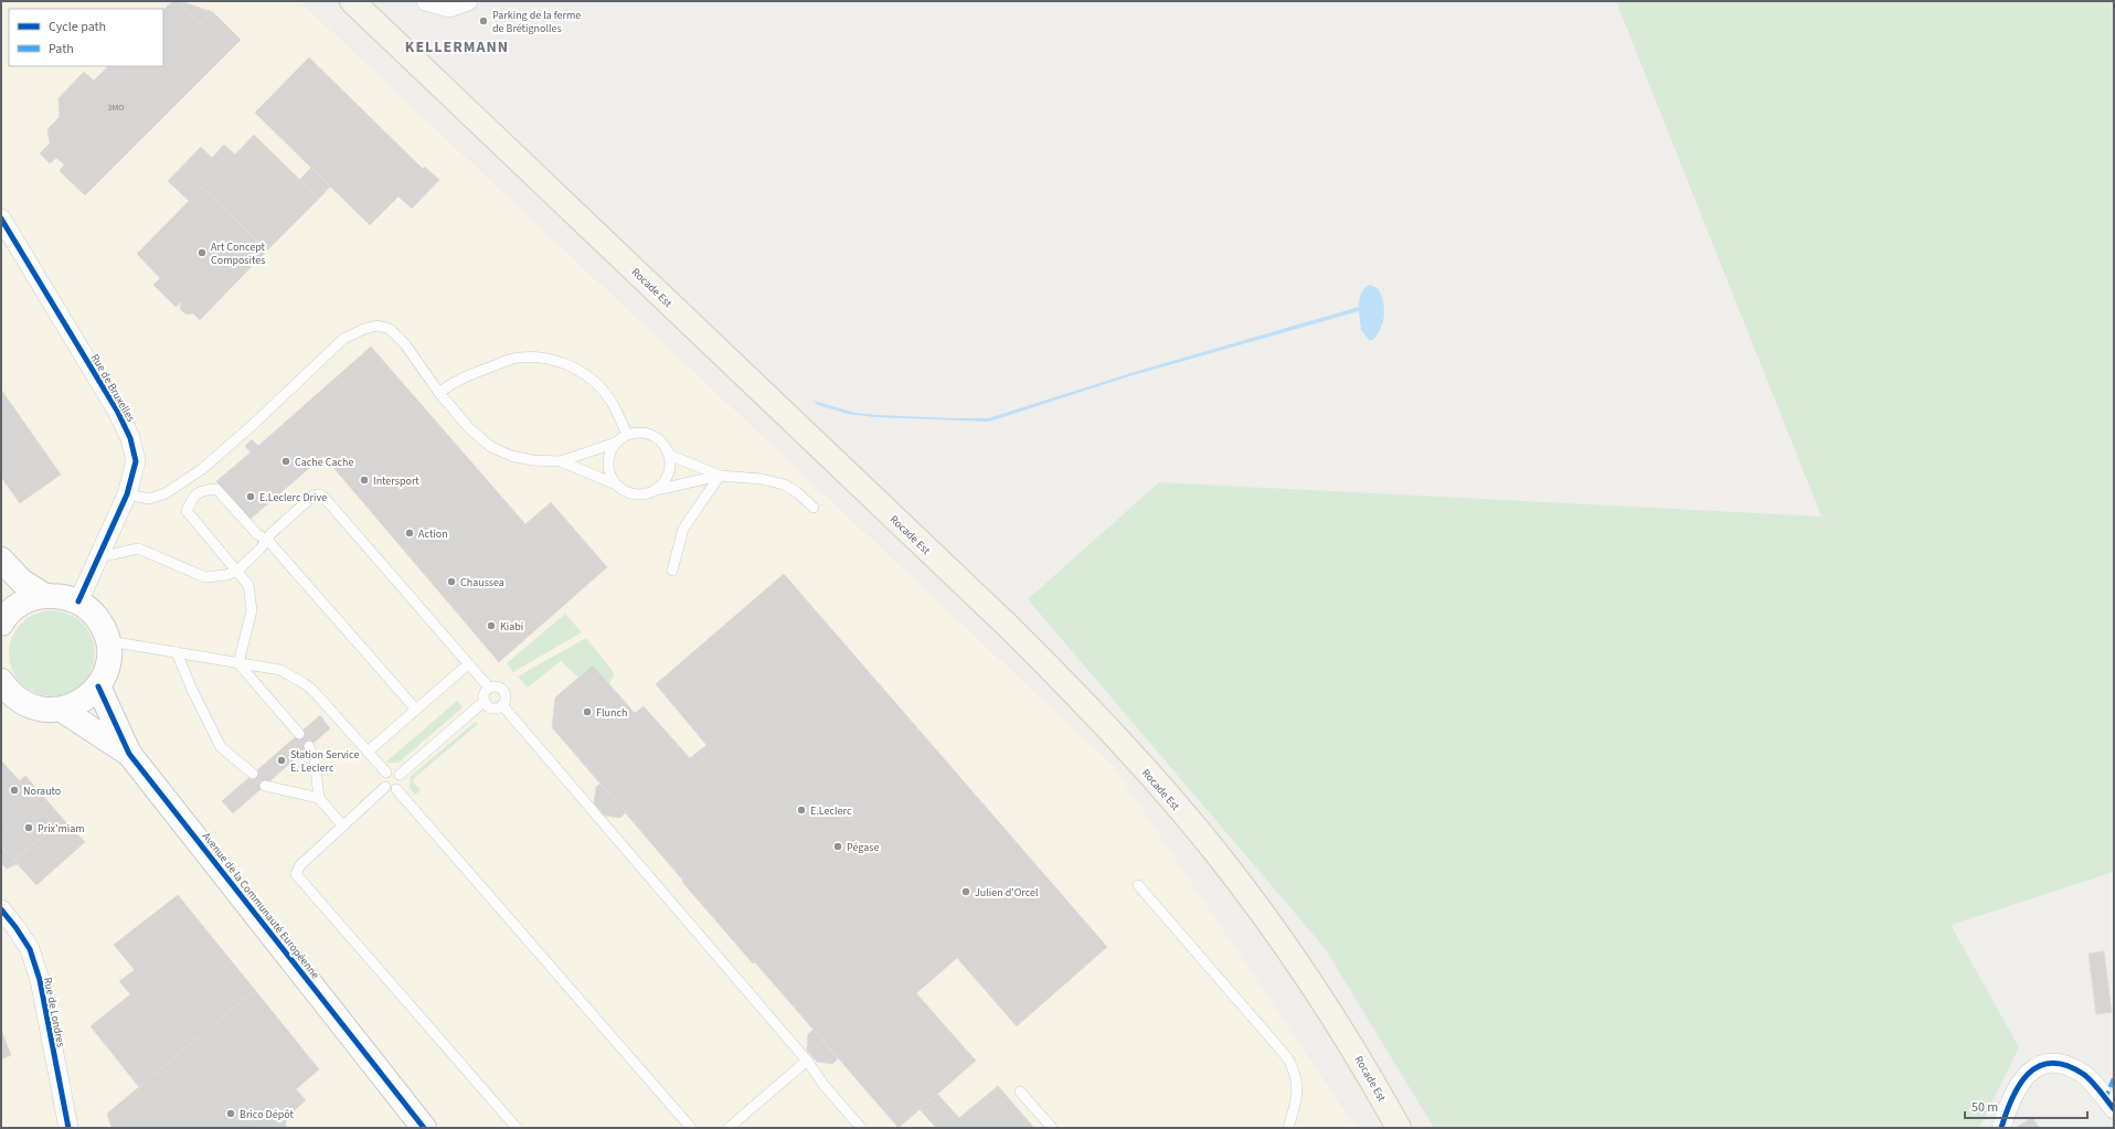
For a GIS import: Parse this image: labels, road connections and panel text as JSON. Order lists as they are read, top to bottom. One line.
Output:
{"streets":{"main road":["Rocade Est"],"street":["Rue de Bruxelles","Avenue de la Communauté Européenne","Rue de Londres"]},"districts":["KELLERMANN"],"places":["Parking de la ferme de Brétignolles","Art Concept Composites","Cache Cache","Intersport","E.Leclerc Drive","Action","Chaussea","Kiabi","Flunch","Station Service E. Leclerc","Norauto","E.Leclerc","Prix'miam","Pégase","Julien d'Orcel","Brico Dépôt"],"house_numbers":["3MO"],"legend":["Cycle path","Path"],"scale_bar":"50 m"}
